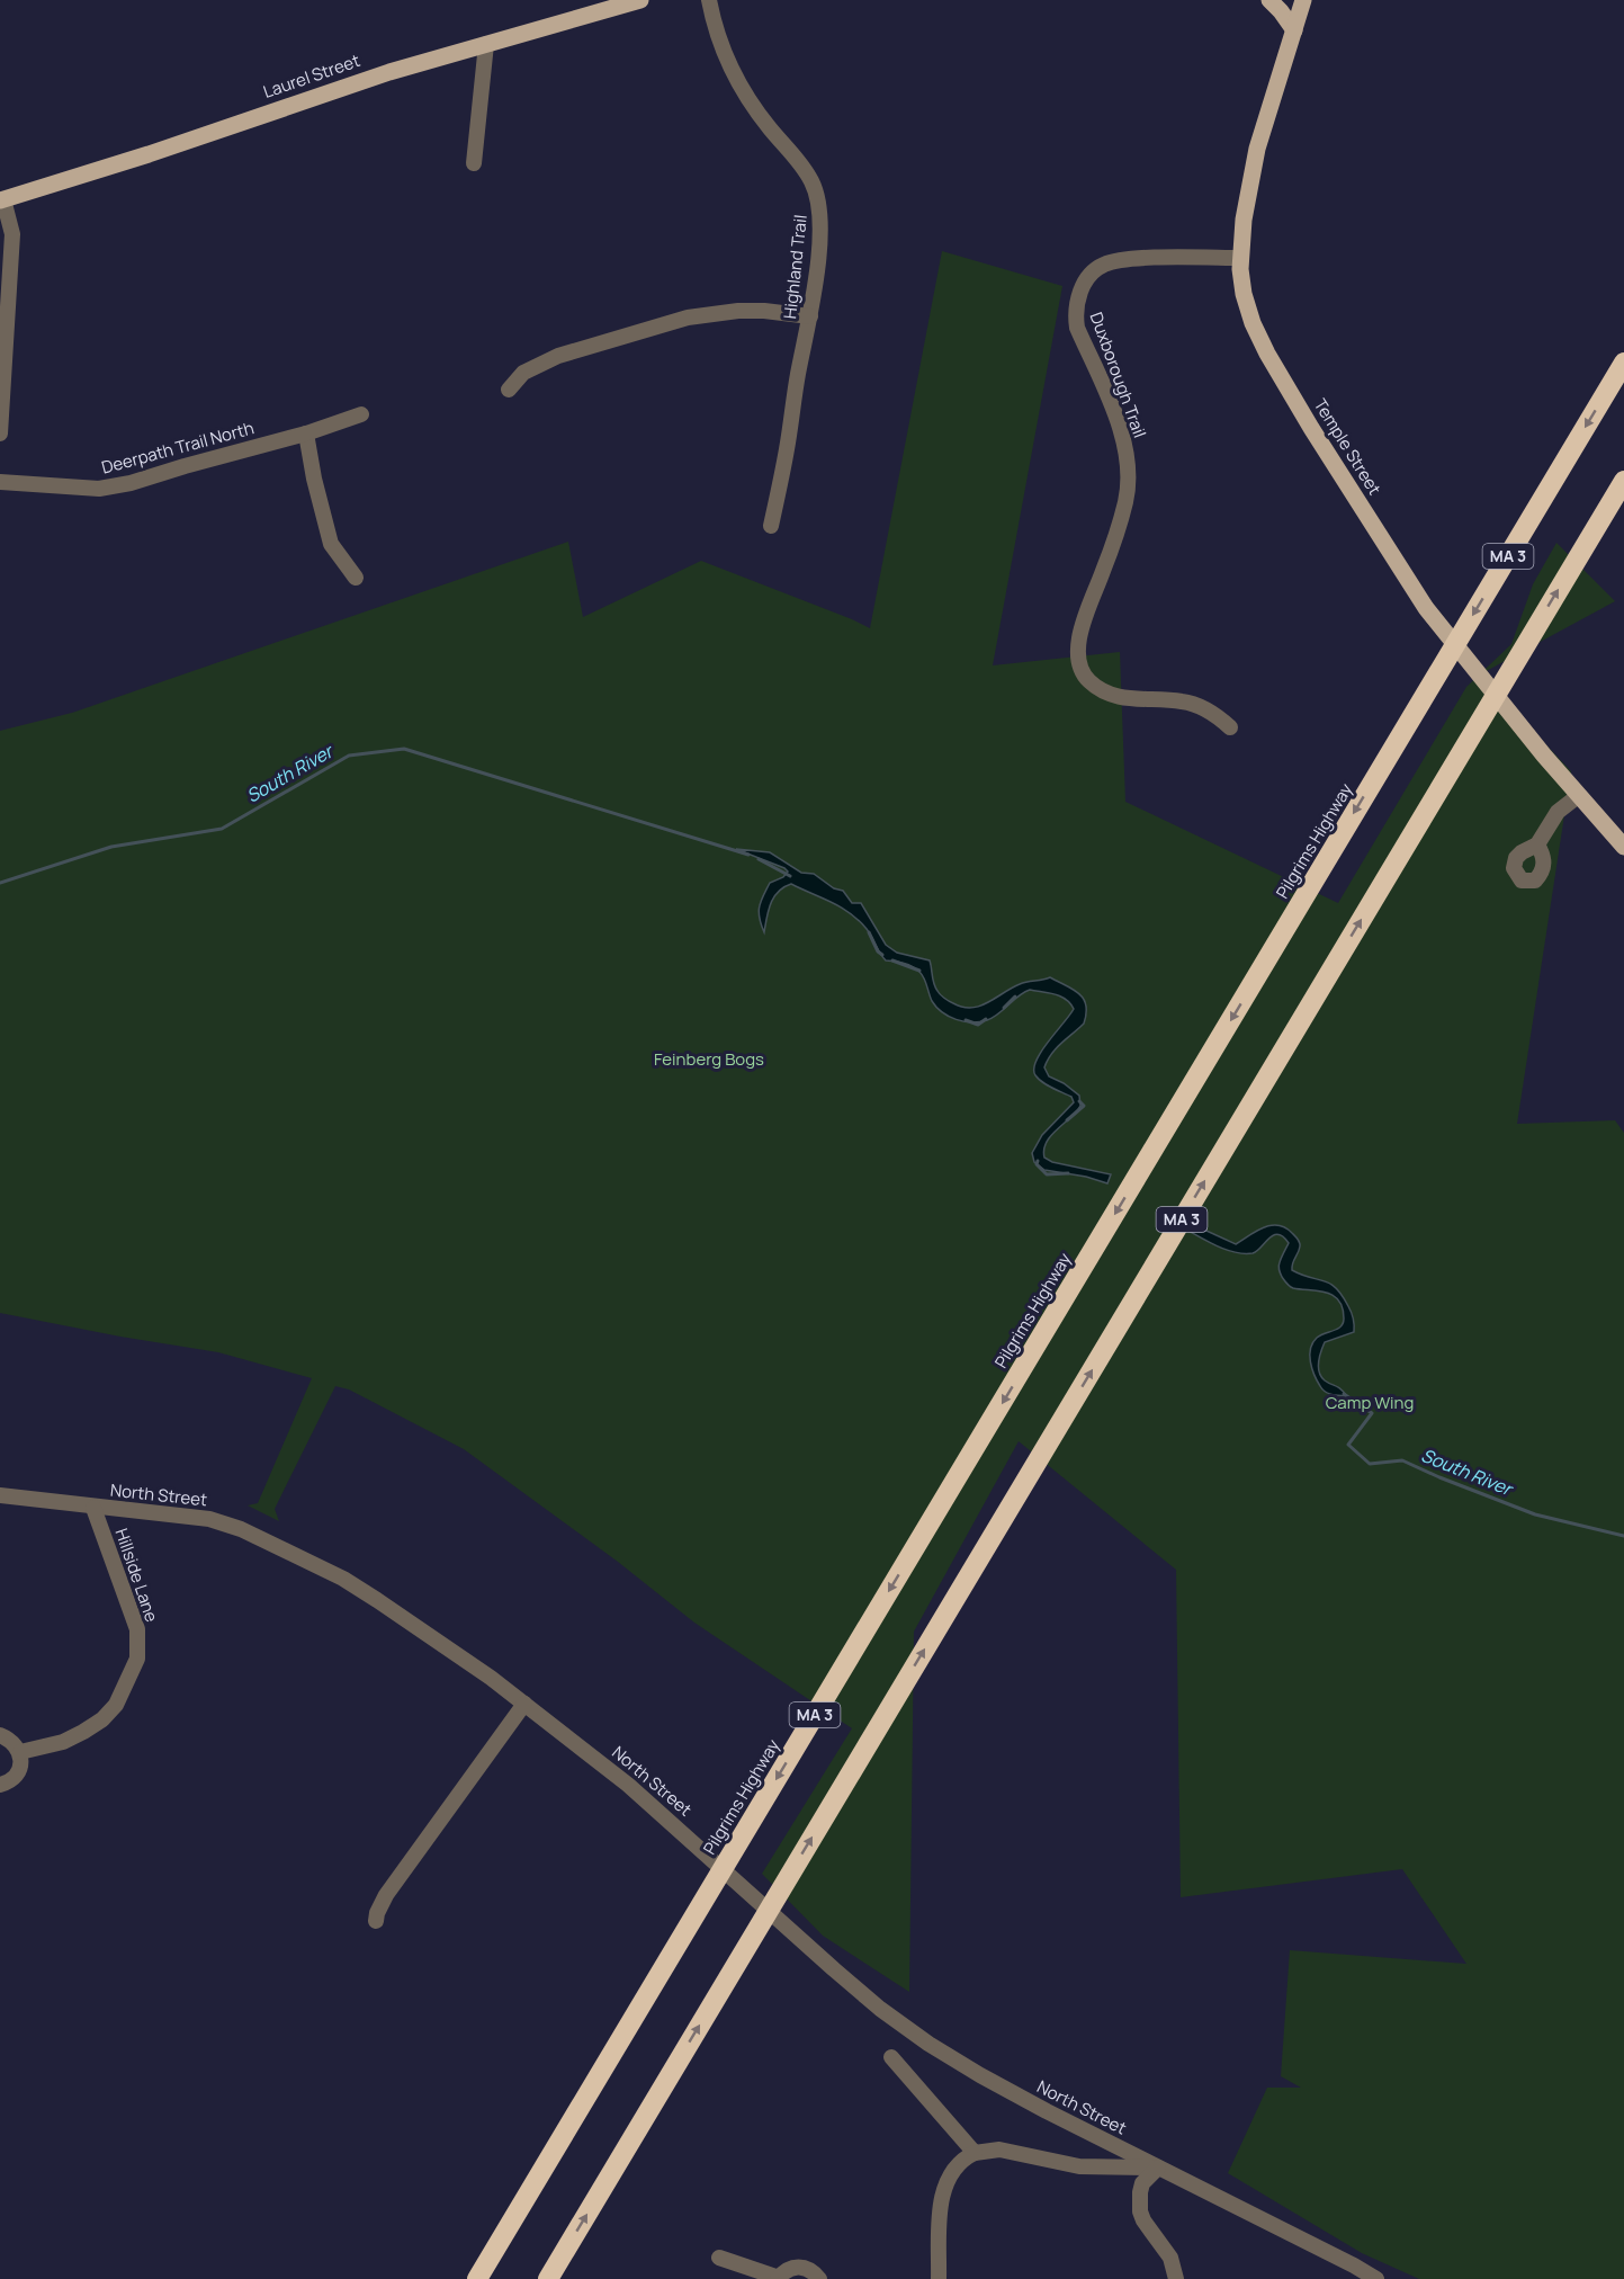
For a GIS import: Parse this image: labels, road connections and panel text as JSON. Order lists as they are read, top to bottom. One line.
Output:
{"streets":{"highway":["MA 3","Pilgrims Highway"],"main road":["Laurel Street","Temple Street"],"street":["Highland Trail","Duxborough Trail","Deerpath Trail North","North Street","Hillside Lane"]},"crossings":[["Duxborough Trail","Temple Street"],["North Street","Hillside Lane"]],"water":["South River"],"parks":["Feinberg Bogs","Camp Wing"]}
